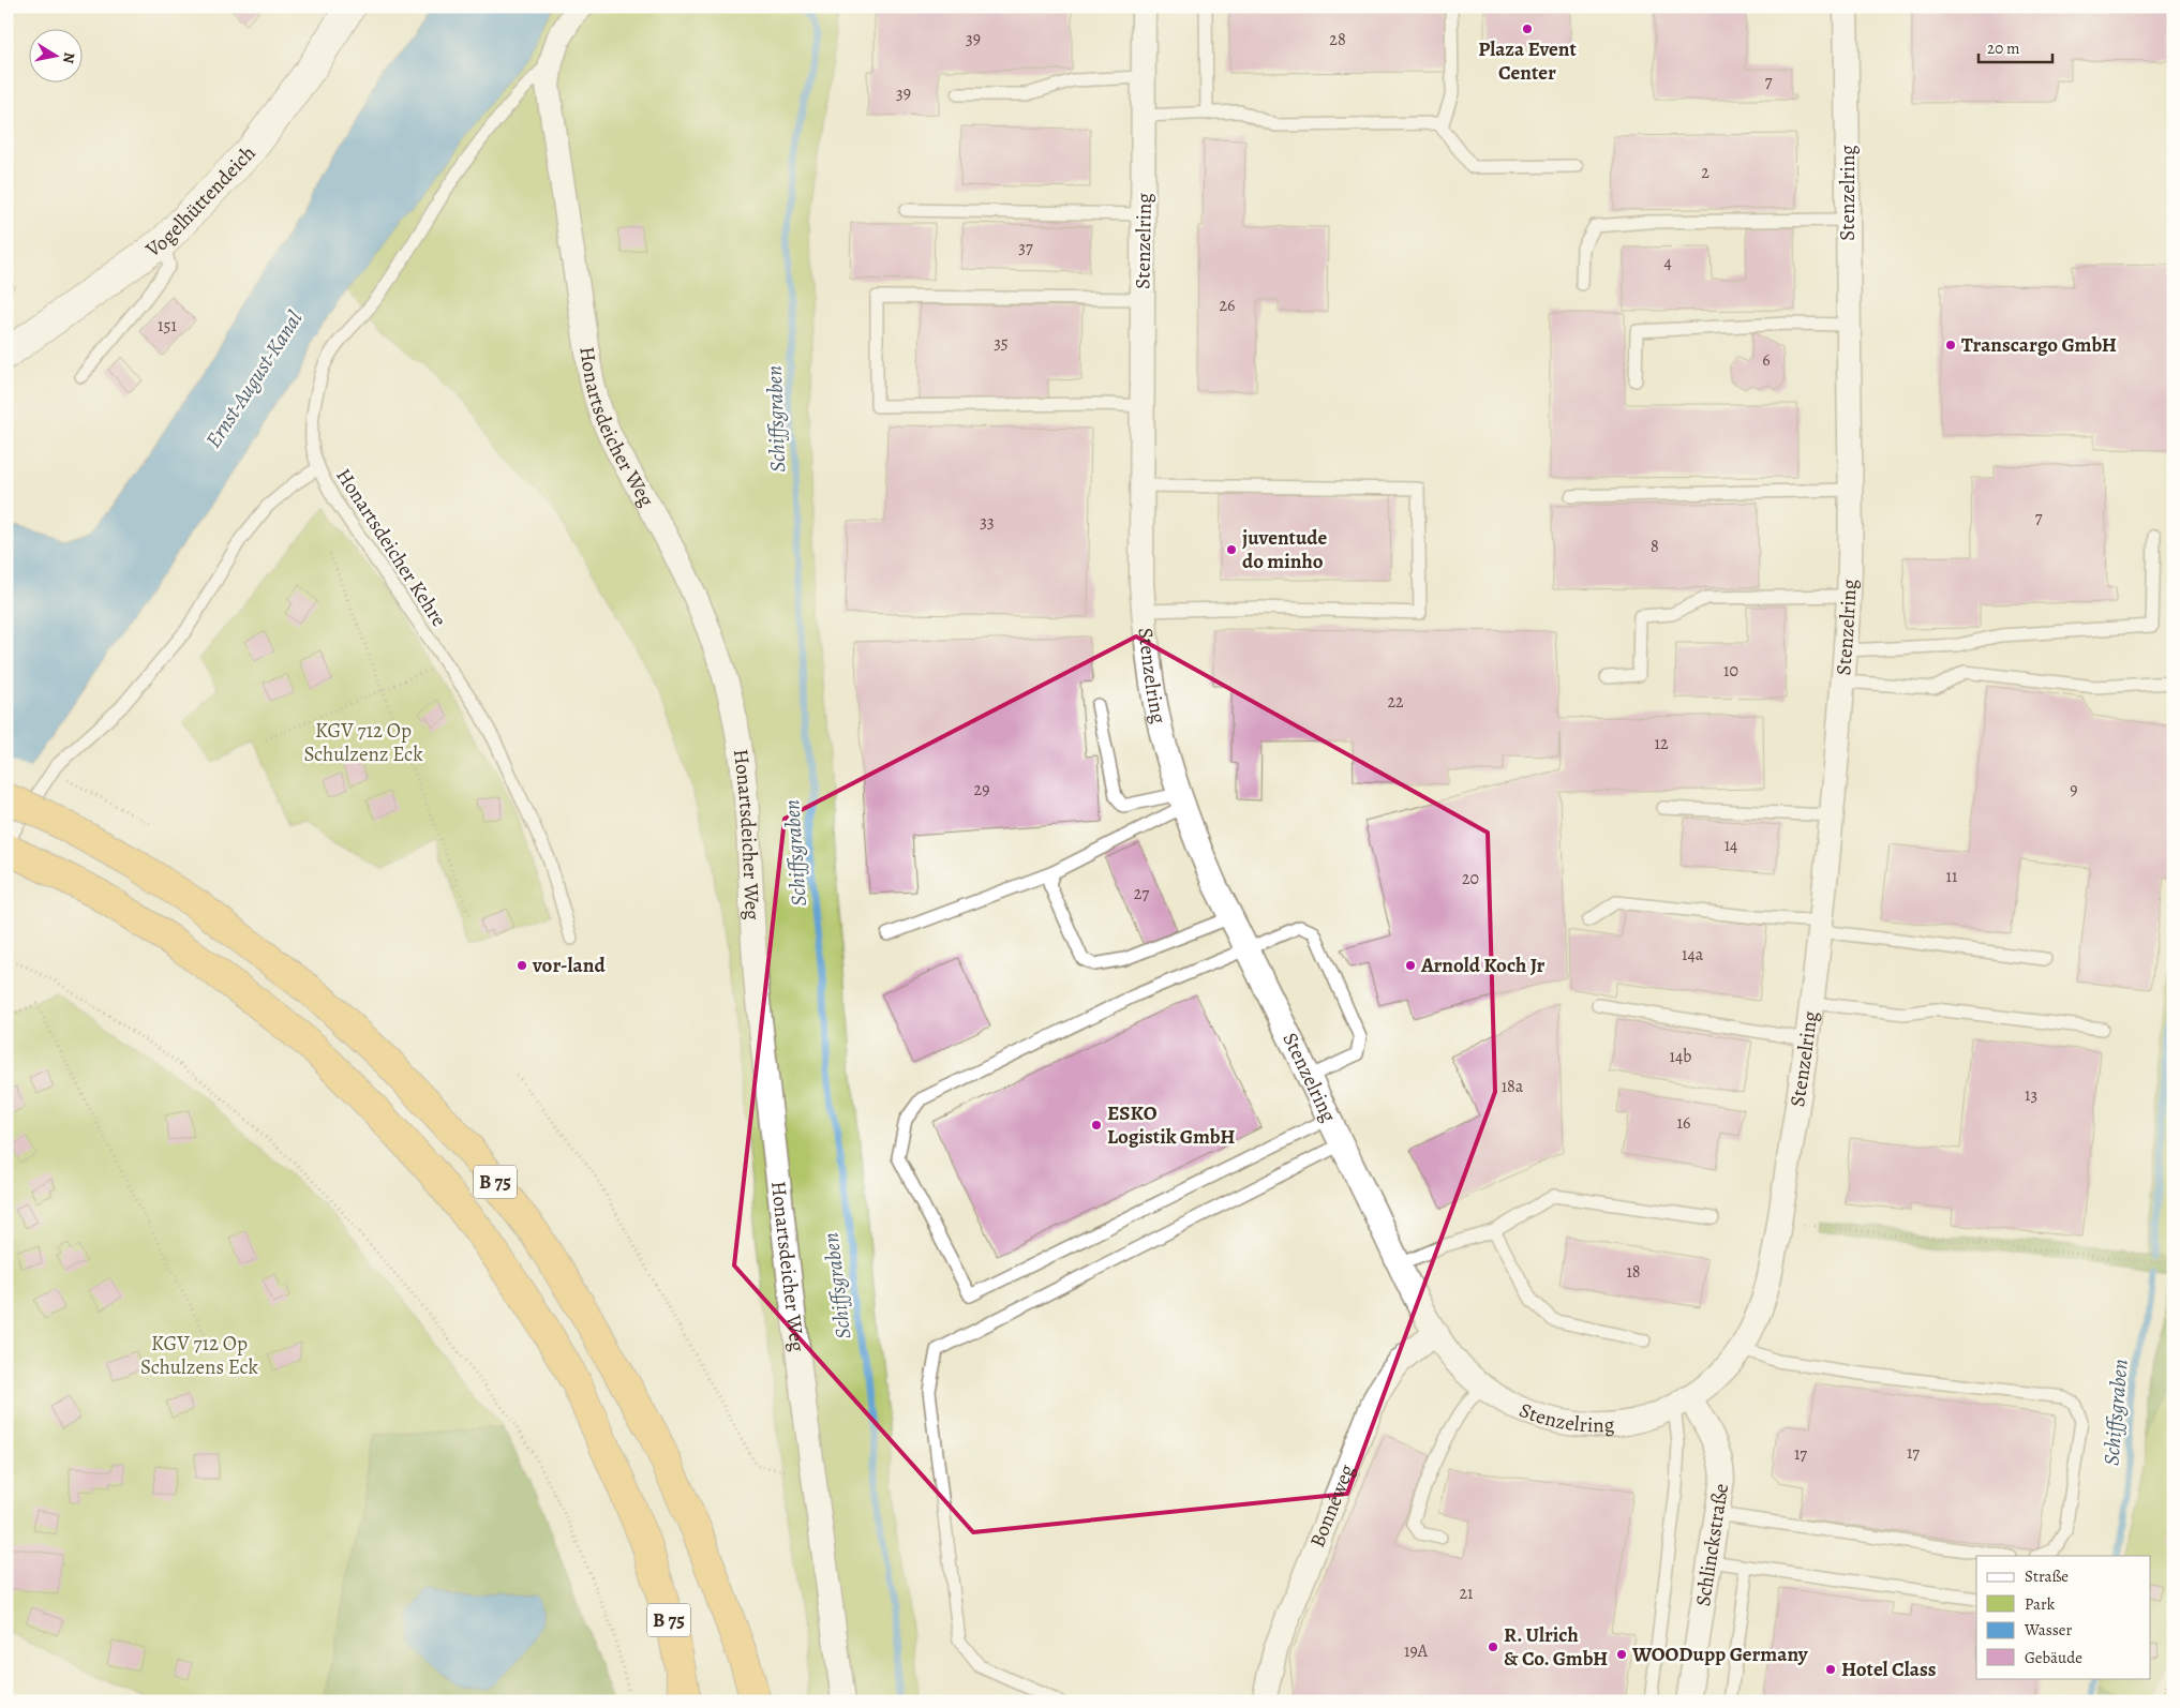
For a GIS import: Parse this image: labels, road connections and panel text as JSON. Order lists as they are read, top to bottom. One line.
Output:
{"streets":{"highway":["B 75"],"street":["Stenzelring","Vogelhüttendeich","Honartsdeicher Weg","Bonnéweg","Schlinckstraße"],"lane":["Honartsdeicher Kehre"]},"crossings":[["Stenzelring","Bonnéweg"],["Stenzelring","Schlinckstraße"],["Honartsdeicher Weg","Honartsdeicher Kehre"]],"water":["Ernst-August-Kanal","Schiffsgraben"],"parks":["KGV 712 Op Schulzenz Eck","KGV 712 Op Schulzens Eck"],"places":["Plaza Event Center","Transcargo GmbH","juventude do minho","vor-land","Arnold Koch Jr","ESKO Logistik GmbH","R. Ulrich & Co. GmbH","WOODupp Germany","Hotel Class"],"house_numbers":["39","28","7","39","2","37","4","26","151","35","6","7","33","8","10","22","12","29","9","14","11","20","27","14a","14b","18a","13","16","18","17","17","21","19A"],"legend":["Straße","Park","Wasser","Gebäude"],"scale_bar":"20 m","north":"right"}
